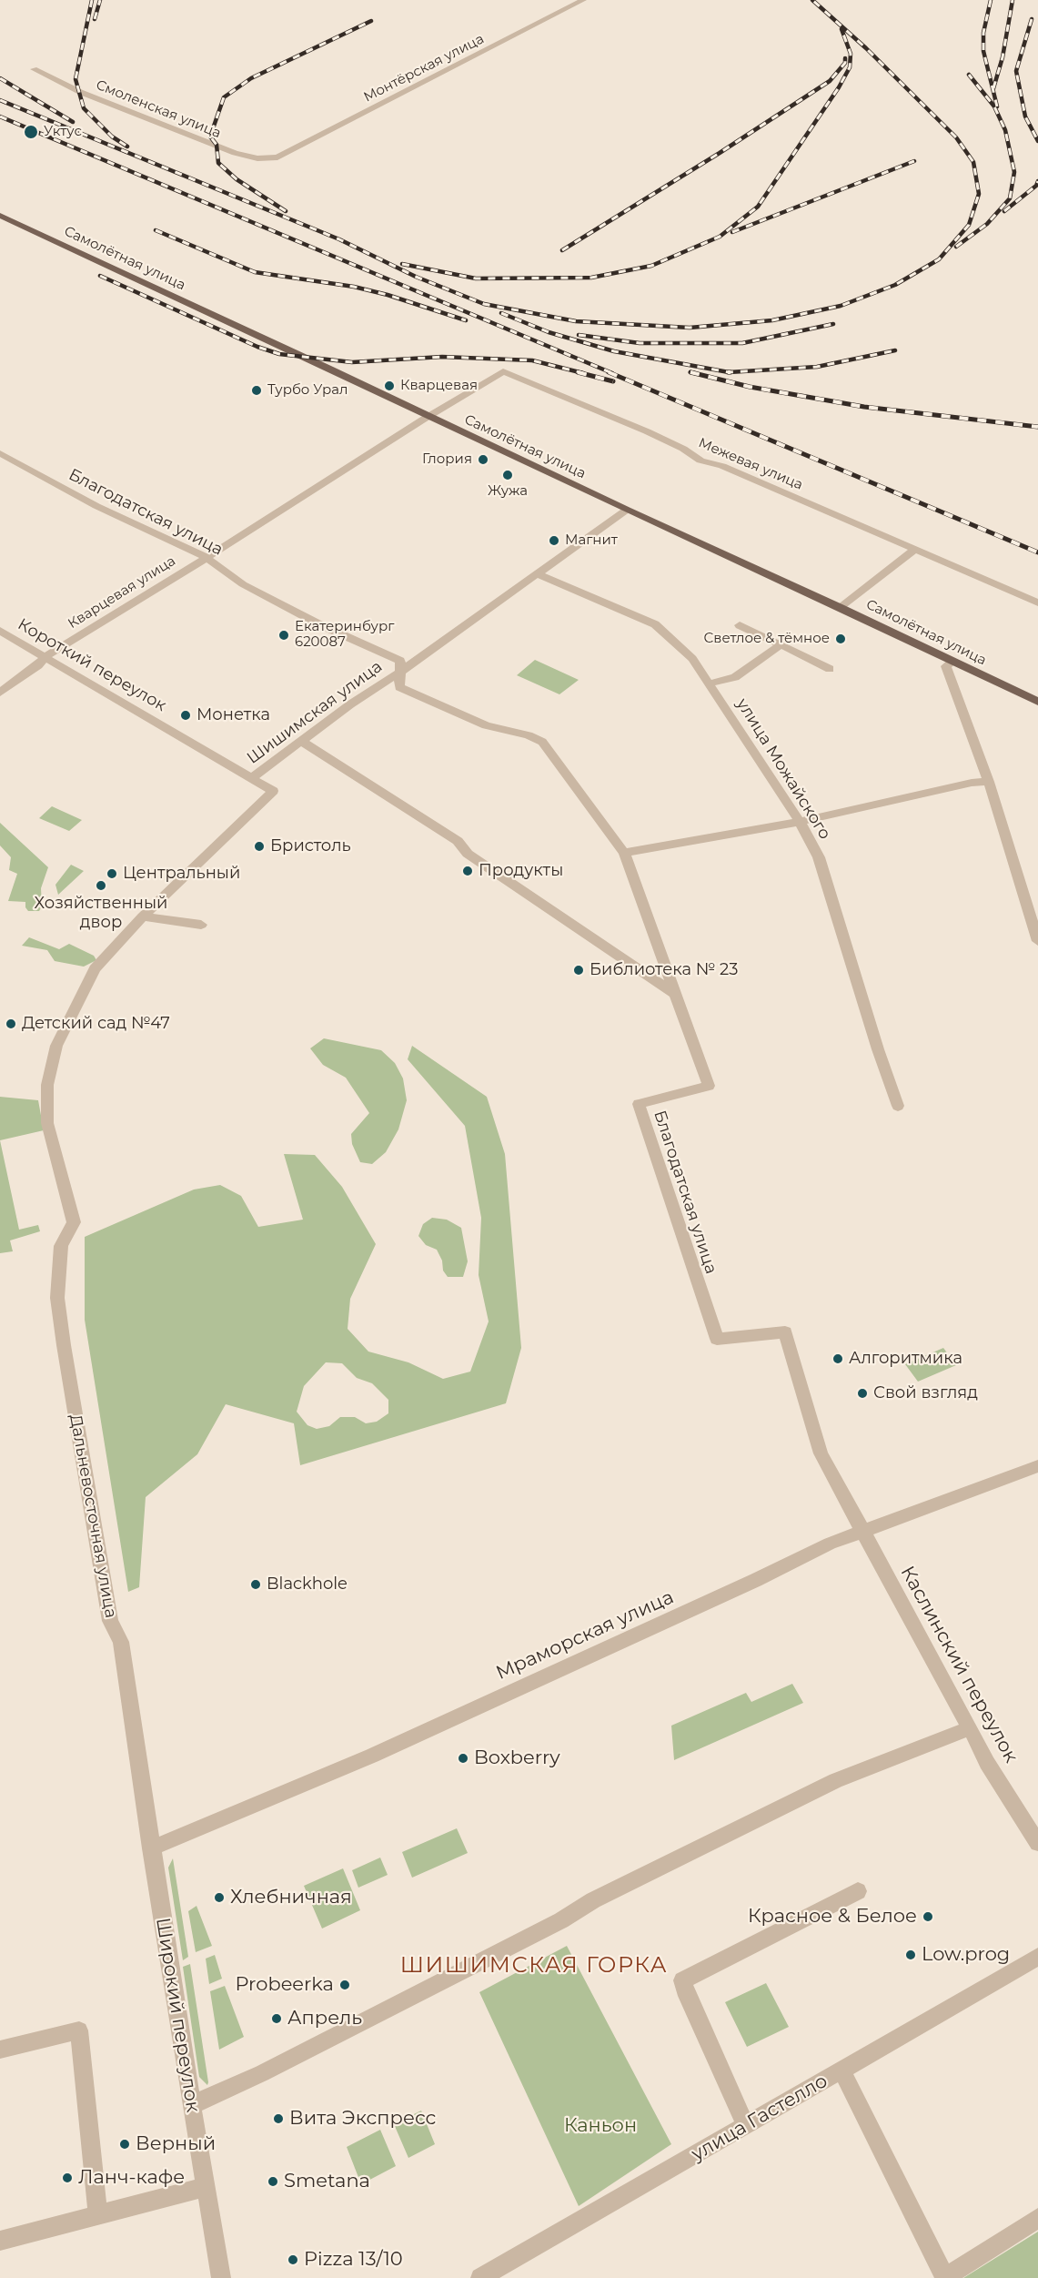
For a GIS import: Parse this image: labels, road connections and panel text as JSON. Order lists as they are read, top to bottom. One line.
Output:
{"streets":{"main road":["Самолётная улица"],"street":["Монтёрская улица","Смоленская улица","Межевая улица","Благодатская улица","Кварцевая улица","Короткий переулок","Шишимская улица","улица Можайского","Дальневосточная улица","Мраморская улица","Каслинский переулок","Широкий переулок","улица Гастелло"]},"crossings":[["Монтёрская улица","Смоленская улица"],["Самолётная улица","Межевая улица"],["Самолётная улица","Кварцевая улица"],["Самолётная улица","Шишимская улица"],["Межевая улица","Кварцевая улица"],["Благодатская улица","Кварцевая улица"],["Благодатская улица","Шишимская улица"],["Благодатская улица","Мраморская улица"],["Благодатская улица","Каслинский переулок"],["Кварцевая улица","Короткий переулок"],["Короткий переулок","Шишимская улица"],["Шишимская улица","улица Можайского"],["Шишимская улица","Дальневосточная улица"],["Дальневосточная улица","Мраморская улица"],["Дальневосточная улица","Широкий переулок"],["Мраморская улица","Каслинский переулок"],["Мраморская улица","Широкий переулок"]],"districts":["ШИШИМСКАЯ ГОРКА"],"parks":["Каньон"],"places":["Уктус","Кварцевая","Турбо Урал","Глория","Жужа","Магнит","Екатеринбург 620087","Светлое & тёмное","Монетка","Бристоль","Продукты","Центральный","Хозяйственный двор","Библиотека № 23","Детский сад №47","Алгоритмика","Свой взгляд","Blackhole","Boxberry","Хлебничная","Красное & Белое","Low.prog","Probeerka","Апрель","Вита Экспресс","Верный","Ланч-кафе","Smetana","Pizza 13/10"]}
